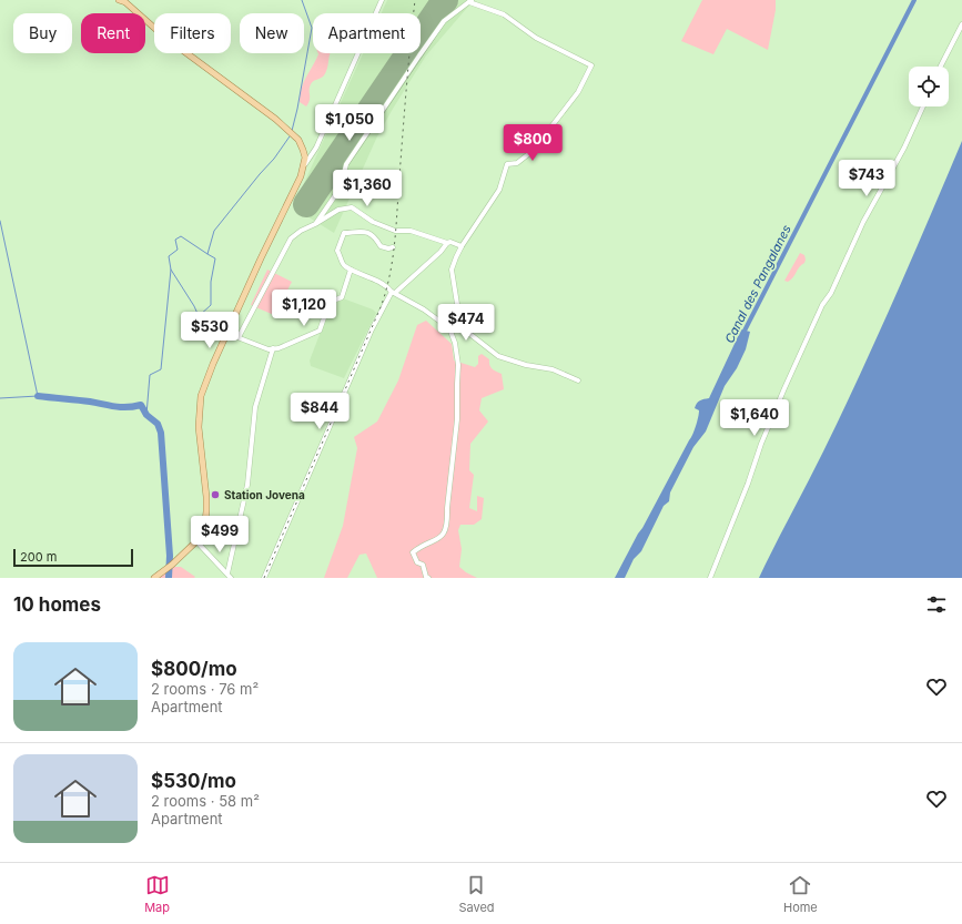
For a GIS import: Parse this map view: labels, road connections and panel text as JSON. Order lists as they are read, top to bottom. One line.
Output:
{"water":["Canal des Pangalanes"],"places":["Station Jovena"],"scale_bar":"200 m","page":{"chip":["Buy","Rent","Filters","New","Apartment"],"price":["$1,050","$800","$743","$1,360","$1,120","$474","$530","$844","$1,640","$499"],"scale":"200 m","heading":"10 homes","list":[{"name":"$800/mo","note":"2 rooms · 76 m² · Apartment"},{"name":"$530/mo","note":"2 rooms · 58 m² · Apartment"}],"tabs":["Map","Saved","Home"]}}
